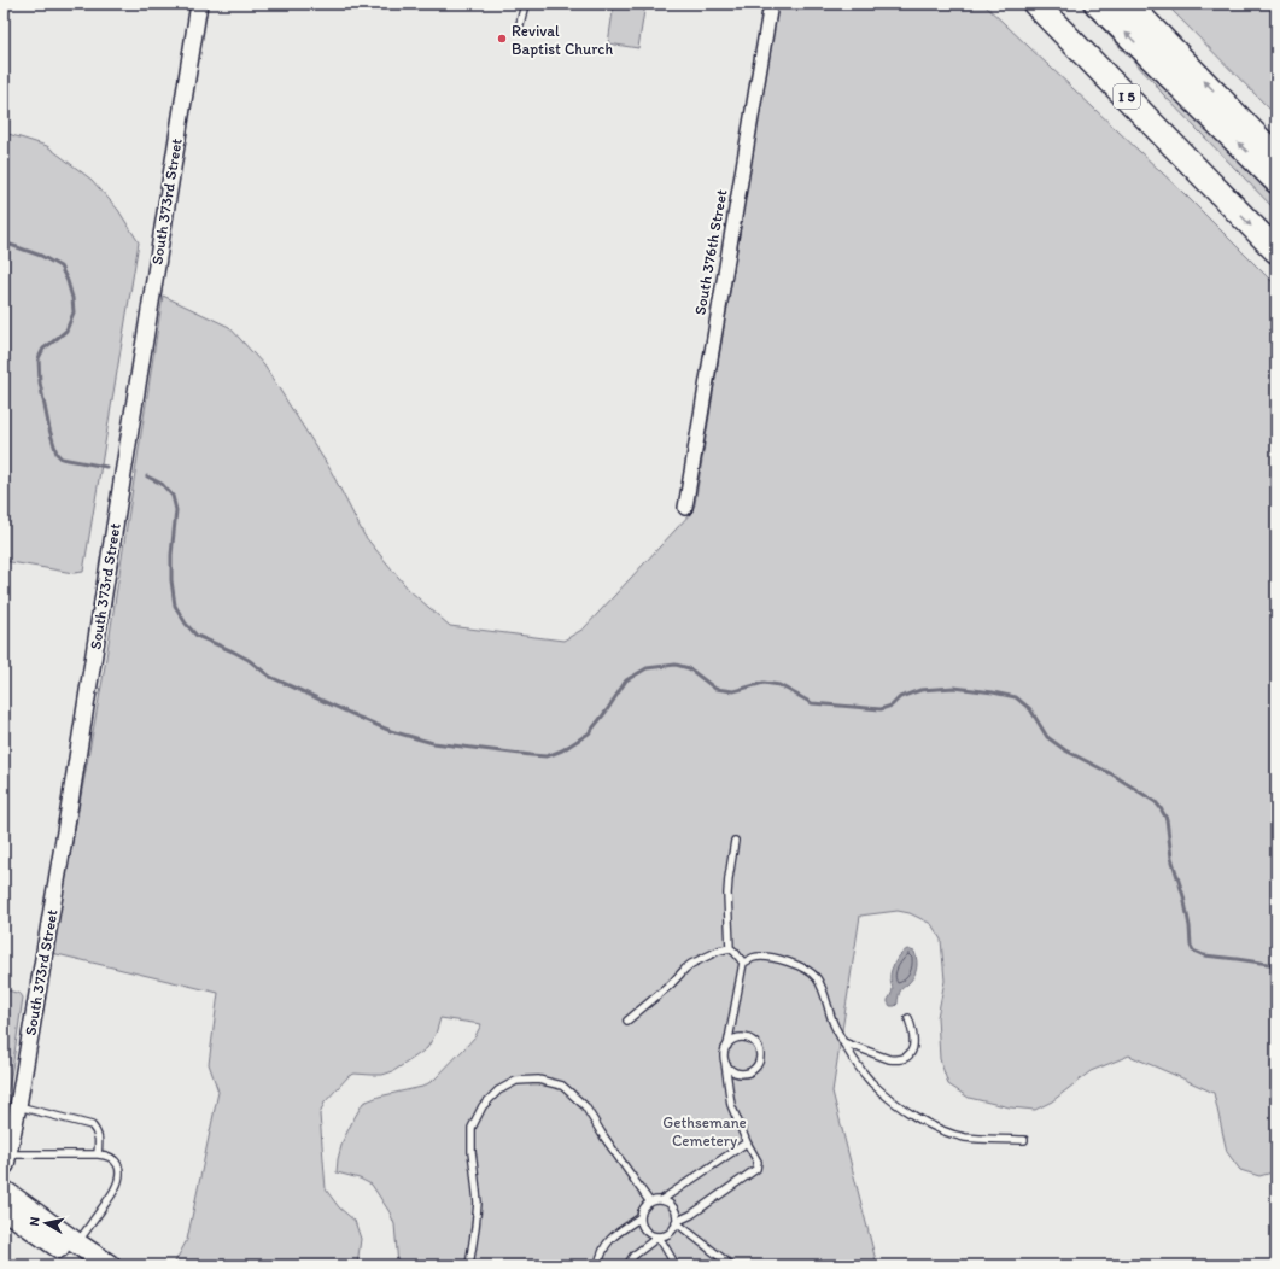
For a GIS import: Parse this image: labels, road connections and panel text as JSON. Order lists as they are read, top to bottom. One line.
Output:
{"streets":{"highway":["I 5"],"street":["South 373rd Street","South 376th Street"]},"parks":["Gethsemane Cemetery"],"places":["Revival Baptist Church"],"north":"left"}
